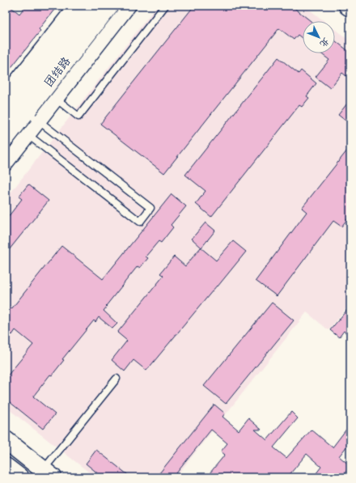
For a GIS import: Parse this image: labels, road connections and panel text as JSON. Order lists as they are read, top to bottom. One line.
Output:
{"streets":{"main road":["团结路"]},"north":"bottom right"}
